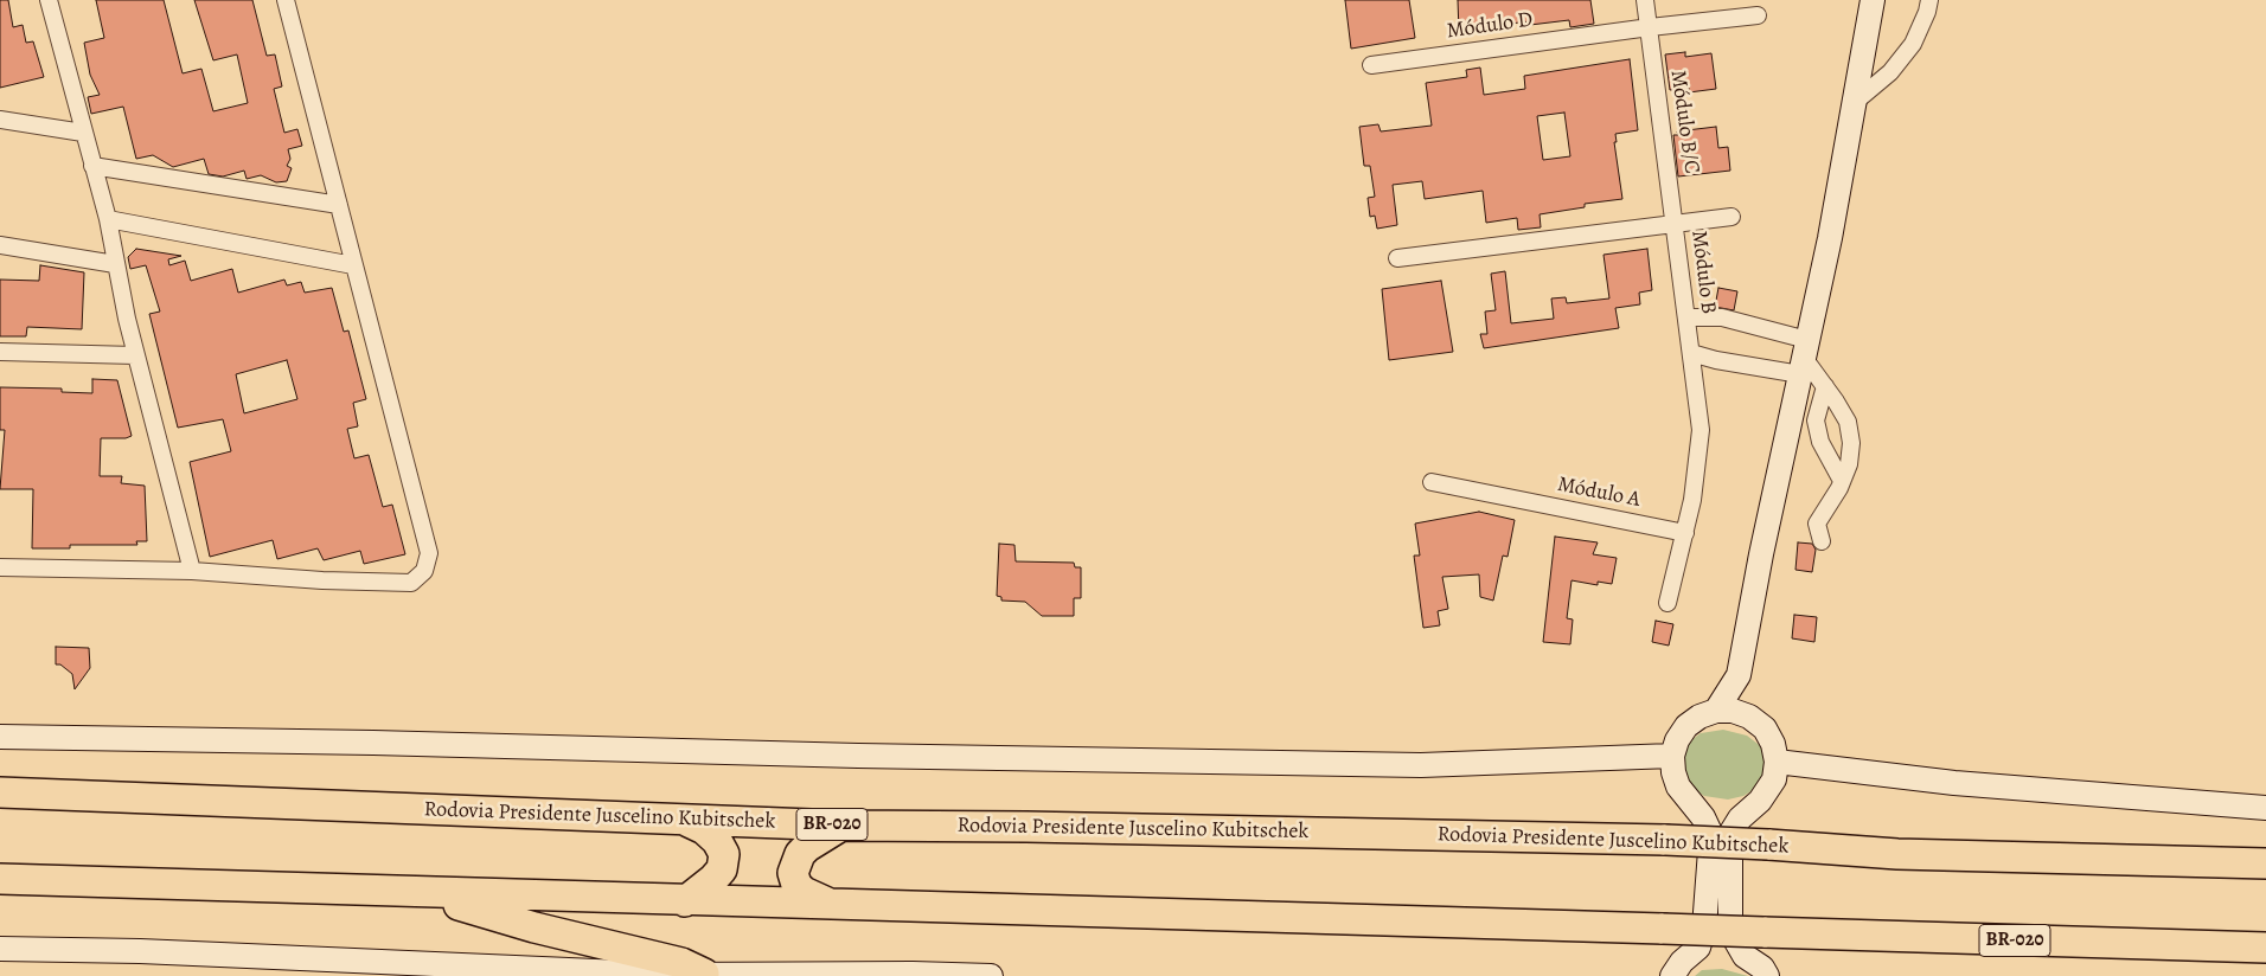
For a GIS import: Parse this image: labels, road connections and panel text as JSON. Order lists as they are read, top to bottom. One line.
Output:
{"streets":{"highway":["Rodovia Presidente Juscelino Kubitschek","BR-020"],"street":["Módulo D","Módulo B/C","Módulo B","Módulo A"]},"crossings":[["Módulo D","Módulo B/C"],["Módulo B/C","Módulo B"],["Módulo B","Módulo A"]]}
